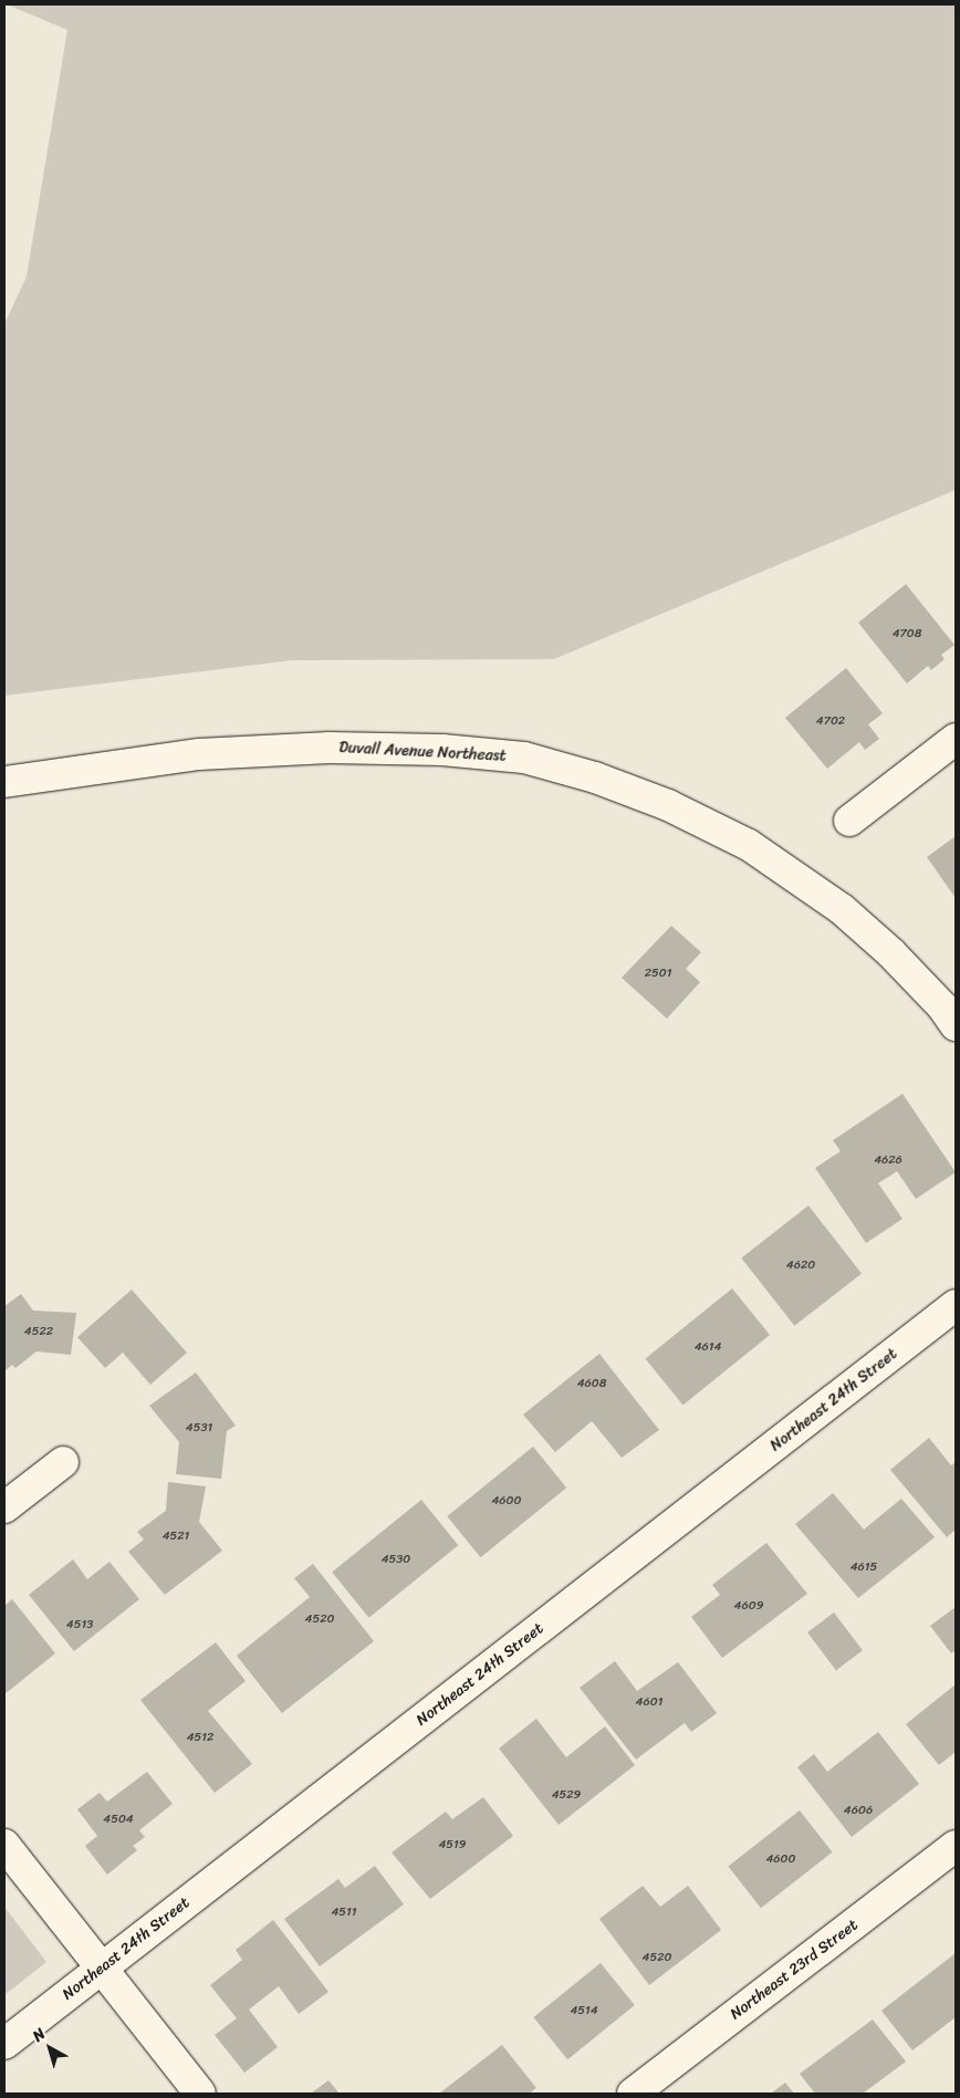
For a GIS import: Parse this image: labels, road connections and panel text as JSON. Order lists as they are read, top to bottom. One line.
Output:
{"streets":{"street":["Duvall Avenue Northeast","Northeast 24th Street","Northeast 23rd Street"]},"house_numbers":["4708","4702","2501","4626","4620","4522","4614","4608","4531","4600","4521","4530","4615","4609","4520","4513","4601","4512","4529","4606","4504","4519","4600","4511","4520","4514"],"north":"top left"}
